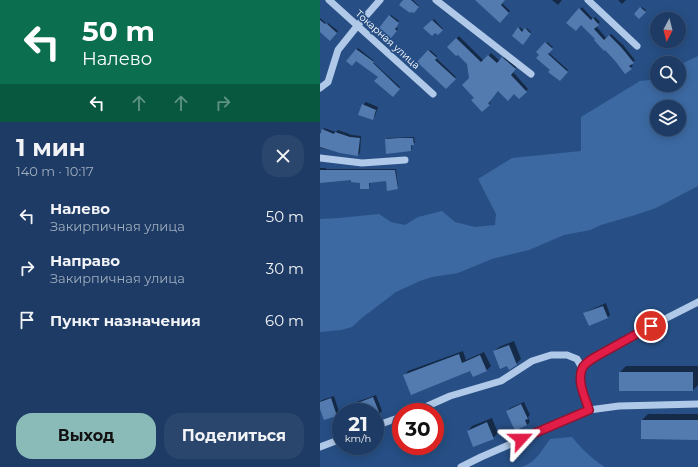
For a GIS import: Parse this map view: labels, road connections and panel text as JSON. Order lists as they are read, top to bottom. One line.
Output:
{"streets":{"street":["Токарная улица"]},"north":"bottom","page":{"turn":["50 m","Налево"],"heading":["1 мин","140 m · 10:17"],"list":[{"name":"Налево","note":"Закирпичная улица","value":"50 m"},{"name":"Направо","note":"Закирпичная улица","value":"30 m"},{"name":"Пункт назначения","value":"60 m"}],"speed":"21 km/h","limit":"30","buttons":["Выход","Поделиться"]}}
